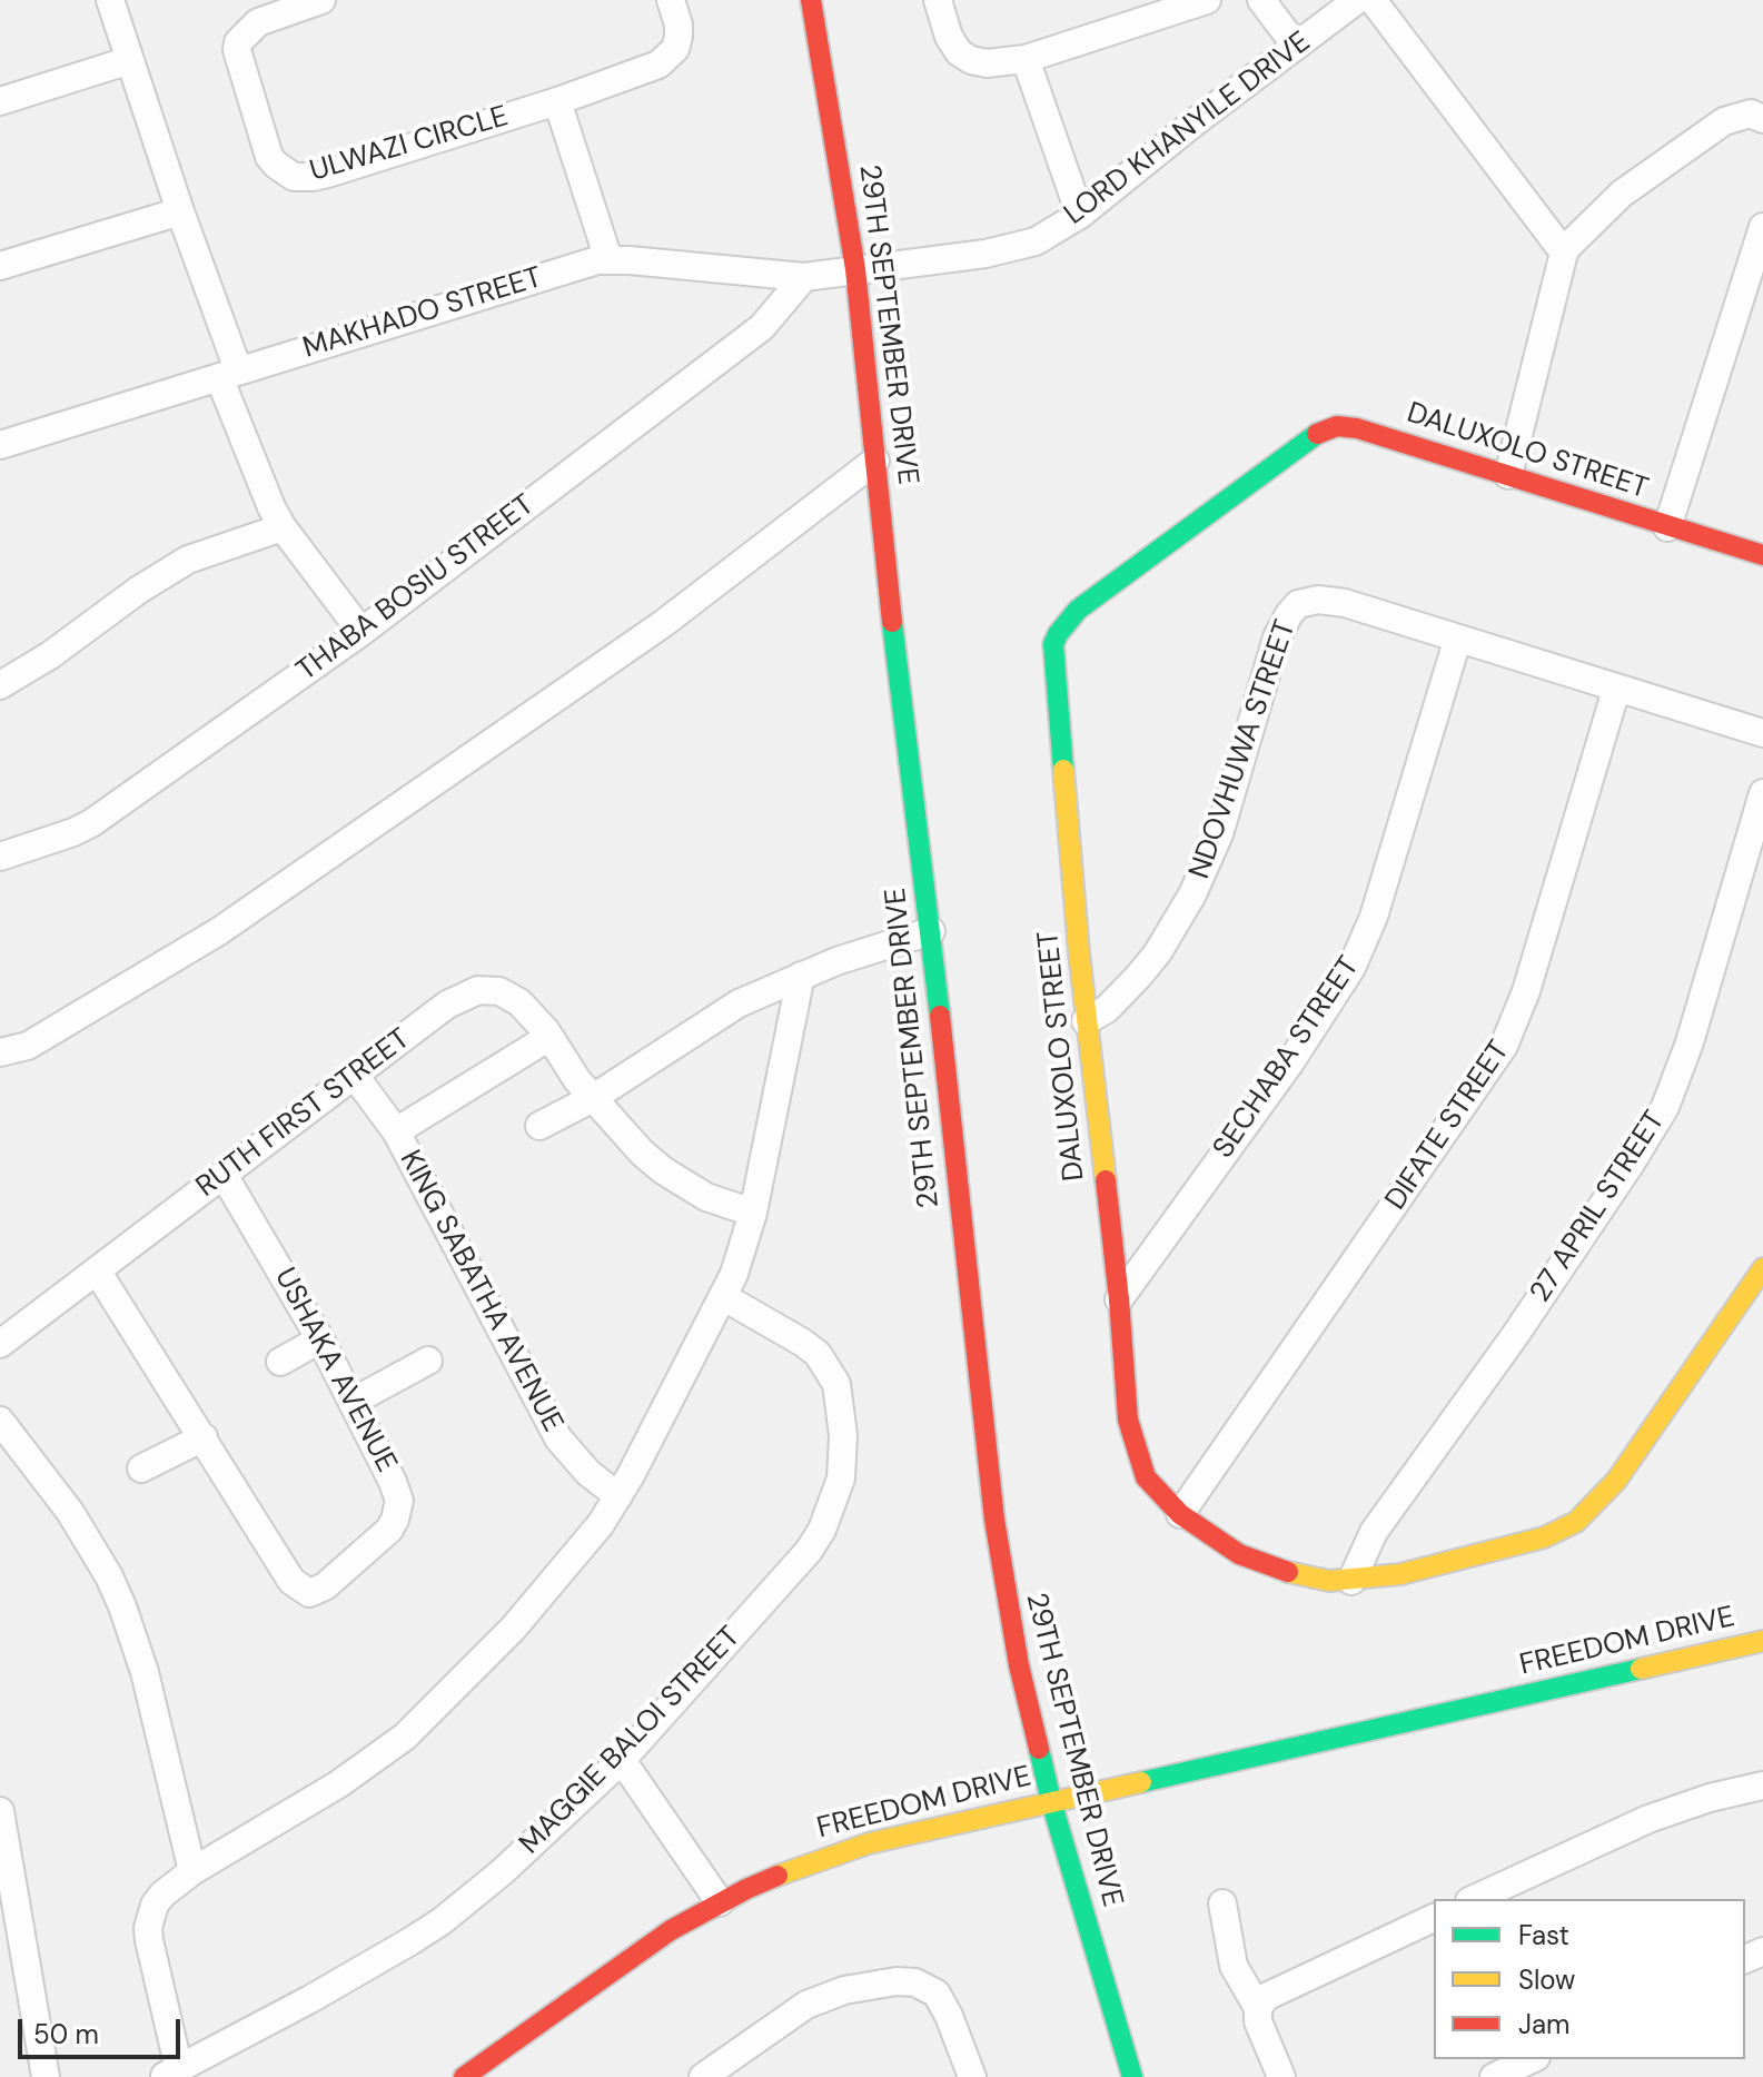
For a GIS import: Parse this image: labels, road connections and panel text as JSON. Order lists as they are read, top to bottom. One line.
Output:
{"streets":{"street":["LORD KHANYILE DRIVE","ULWAZI CIRCLE","MAKHADO STREET","29TH SEPTEMBER DRIVE","DALUXOLO STREET","THABA BOSIU STREET","NDOVHUWA STREET","SECHABA STREET","RUTH FIRST STREET","DIFATE STREET","27 APRIL STREET","KING SABATHA AVENUE","USHAKA AVENUE","FREEDOM DRIVE","MAGGIE BALOI STREET"]},"crossings":[["LORD KHANYILE DRIVE","MAKHADO STREET"],["LORD KHANYILE DRIVE","29TH SEPTEMBER DRIVE"],["MAKHADO STREET","29TH SEPTEMBER DRIVE"],["MAKHADO STREET","THABA BOSIU STREET"],["29TH SEPTEMBER DRIVE","FREEDOM DRIVE"],["DALUXOLO STREET","NDOVHUWA STREET"],["DALUXOLO STREET","SECHABA STREET"],["DALUXOLO STREET","DIFATE STREET"],["DALUXOLO STREET","27 APRIL STREET"],["NDOVHUWA STREET","SECHABA STREET"],["NDOVHUWA STREET","DIFATE STREET"],["RUTH FIRST STREET","KING SABATHA AVENUE"],["RUTH FIRST STREET","USHAKA AVENUE"]],"legend":["Fast","Slow","Jam"],"scale_bar":"50 m"}
